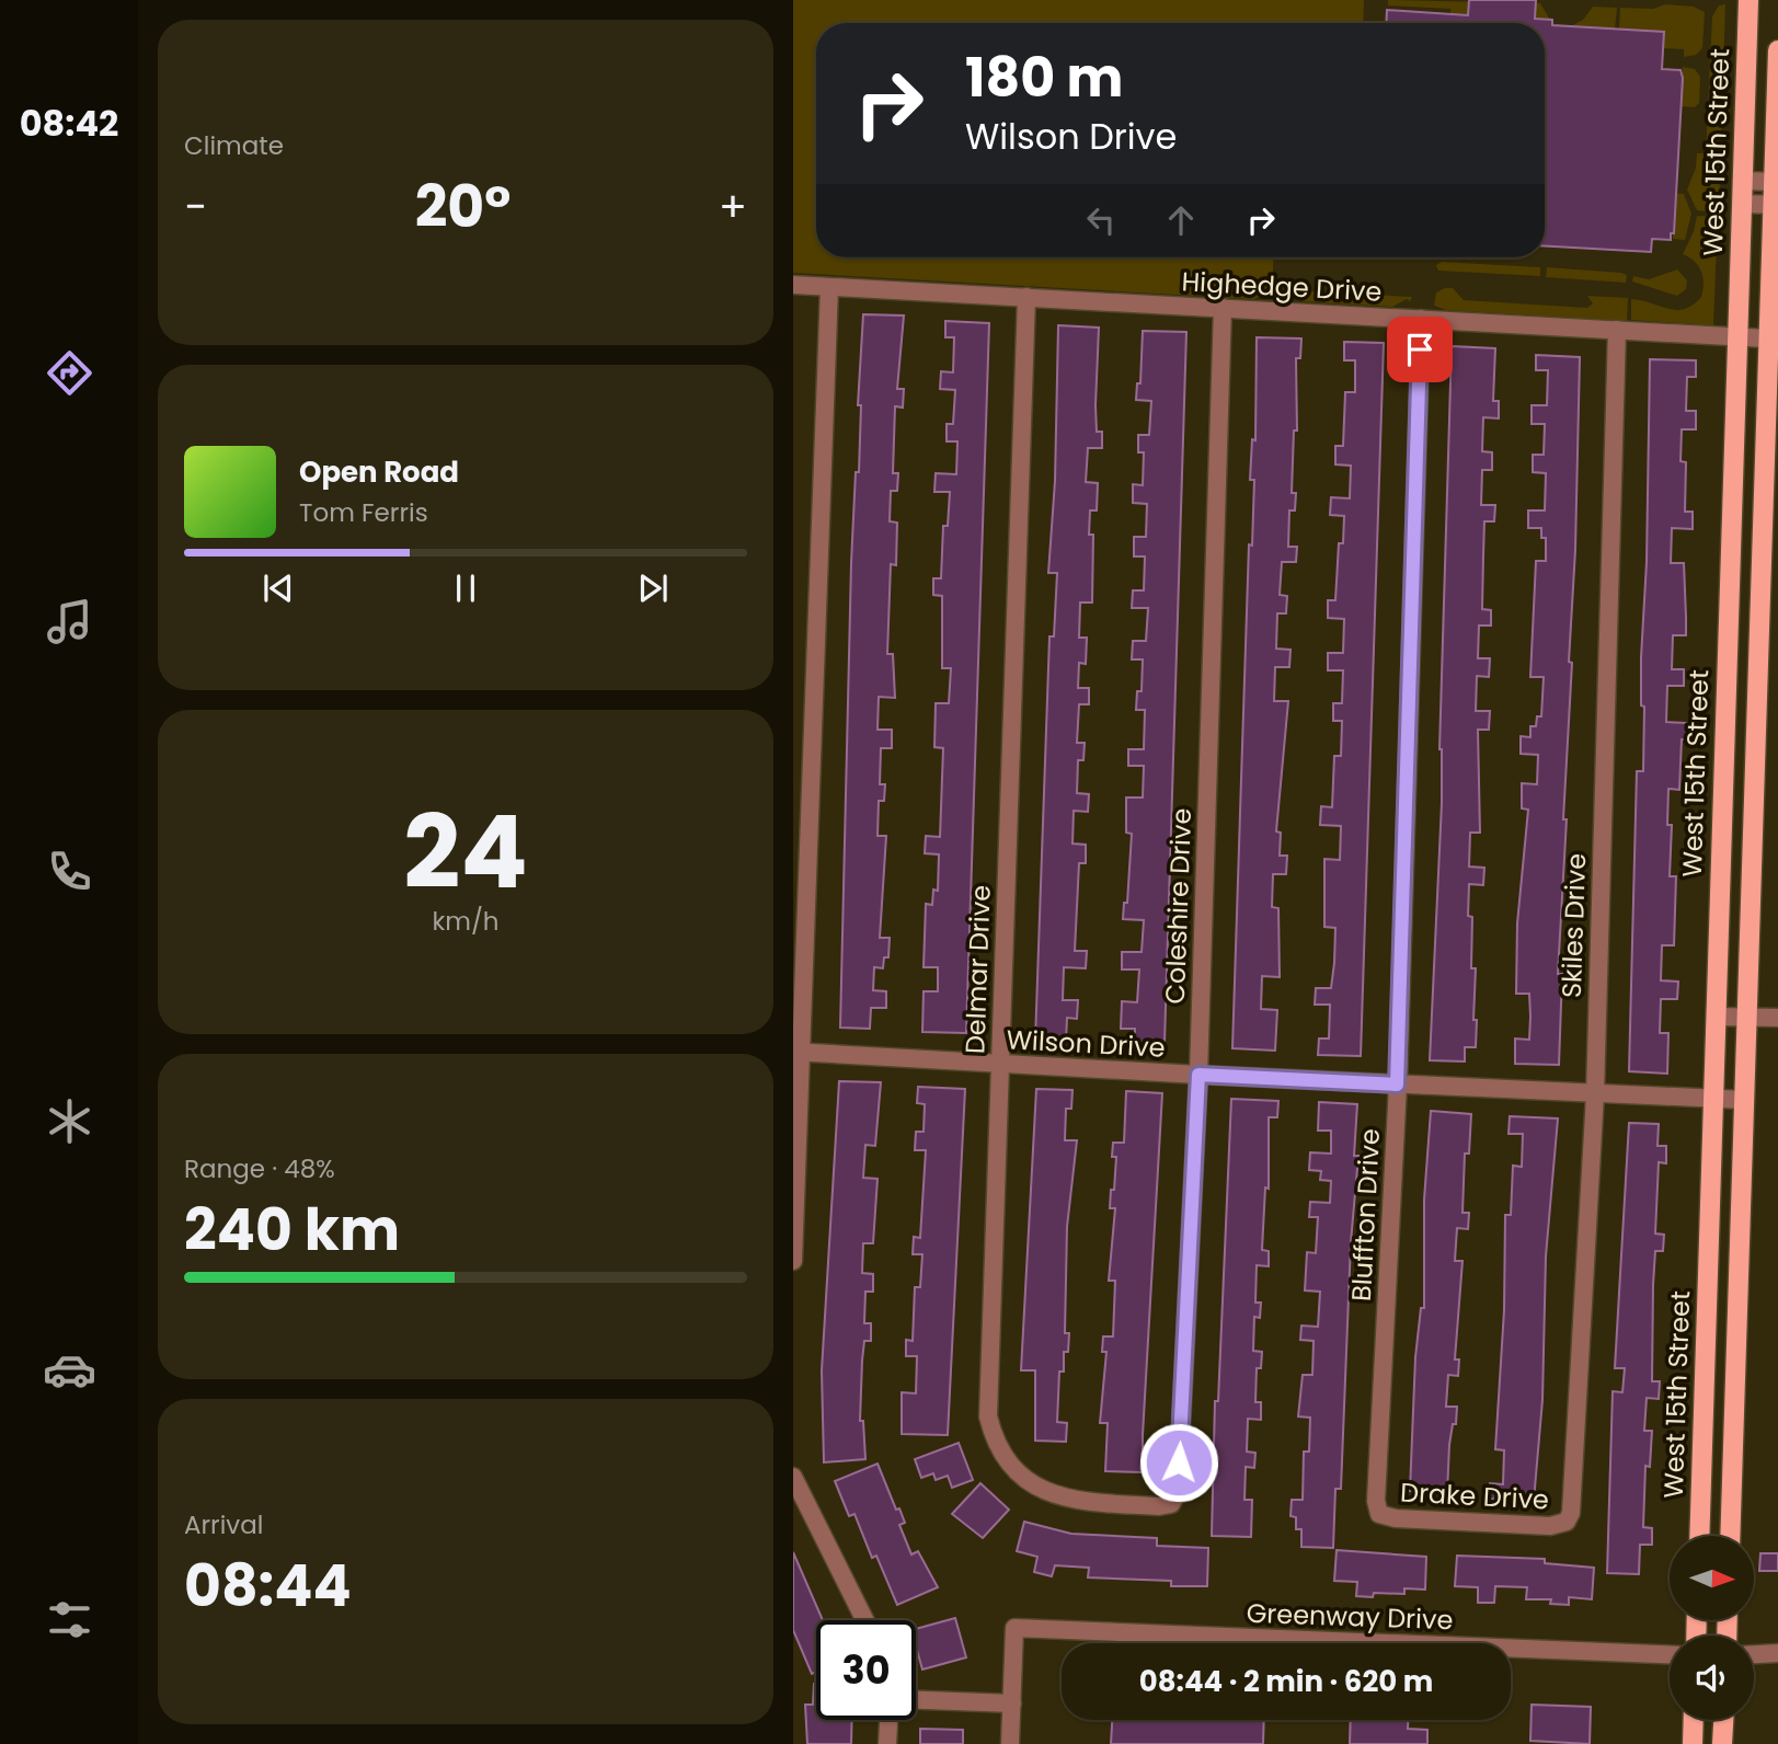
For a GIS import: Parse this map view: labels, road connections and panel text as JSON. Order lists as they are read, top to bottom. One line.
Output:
{"streets":{"main road":["West 15th Street"],"street":["Highedge Drive","Coleshire Drive","Skiles Drive","Delmar Drive","Wilson Drive","Bluffton Drive","Drake Drive","Greenway Drive"]},"crossings":[["West 15th Street","Highedge Drive"],["West 15th Street","Wilson Drive"],["Highedge Drive","Coleshire Drive"],["Highedge Drive","Skiles Drive"],["Highedge Drive","Delmar Drive"],["Highedge Drive","Bluffton Drive"],["Coleshire Drive","Delmar Drive"],["Coleshire Drive","Wilson Drive"],["Skiles Drive","Wilson Drive"],["Skiles Drive","Drake Drive"],["Delmar Drive","Wilson Drive"],["Wilson Drive","Bluffton Drive"],["Bluffton Drive","Drake Drive"]],"north":"right","page":{"tabs":"08:42","tile":["Climate",["24","km/h"],["Range · 48%","240 km"],["Arrival","08:44"]],"turn":["180 m","Wilson Drive"],"heat":["−","20°","+"],"song":["Open Road","Tom Ferris"],"limit":"30","trip":"08:44 · 2 min · 620 m"}}
